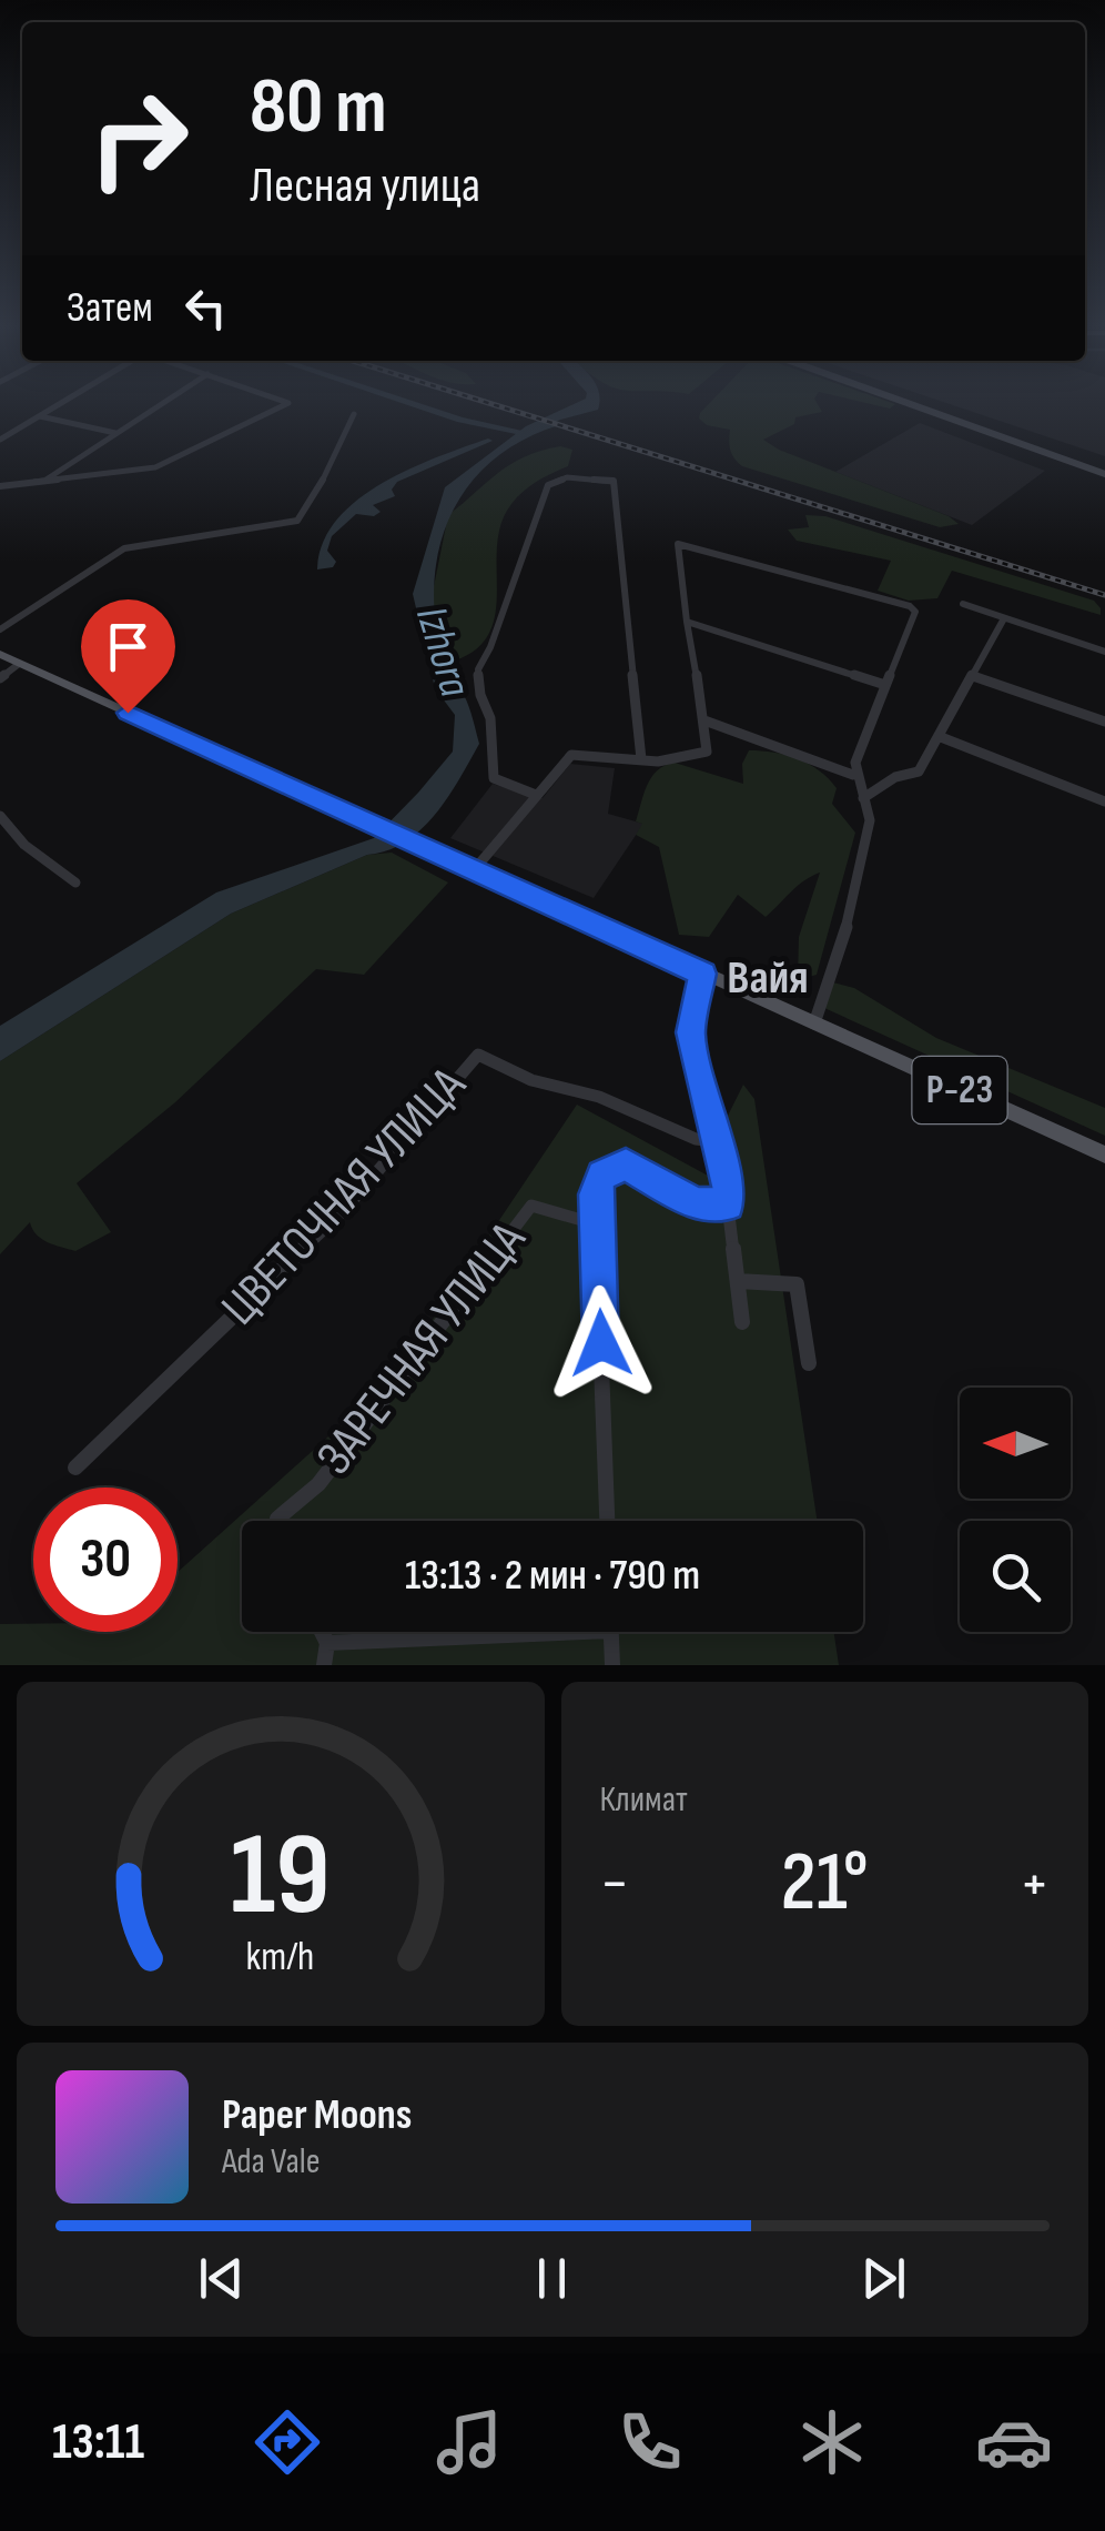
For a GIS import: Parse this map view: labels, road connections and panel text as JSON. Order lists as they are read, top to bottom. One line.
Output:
{"streets":{"main road":["Р-23"],"street":["ЦВЕТОЧНАЯ УЛИЦА","ЗАРЕЧНАЯ УЛИЦА"]},"districts":["Вайя"],"water":["Izhora"],"north":"left","page":{"turn":["80 m","Лесная улица"],"then":"Затем","limit":"30","trip":"13:13 · 2 мин · 790 m","tile":"Климат","heat":["−","21°","+"],"song":["Paper Moons","Ada Vale"],"tabs":"13:11","gauge":["19","km/h"]}}
